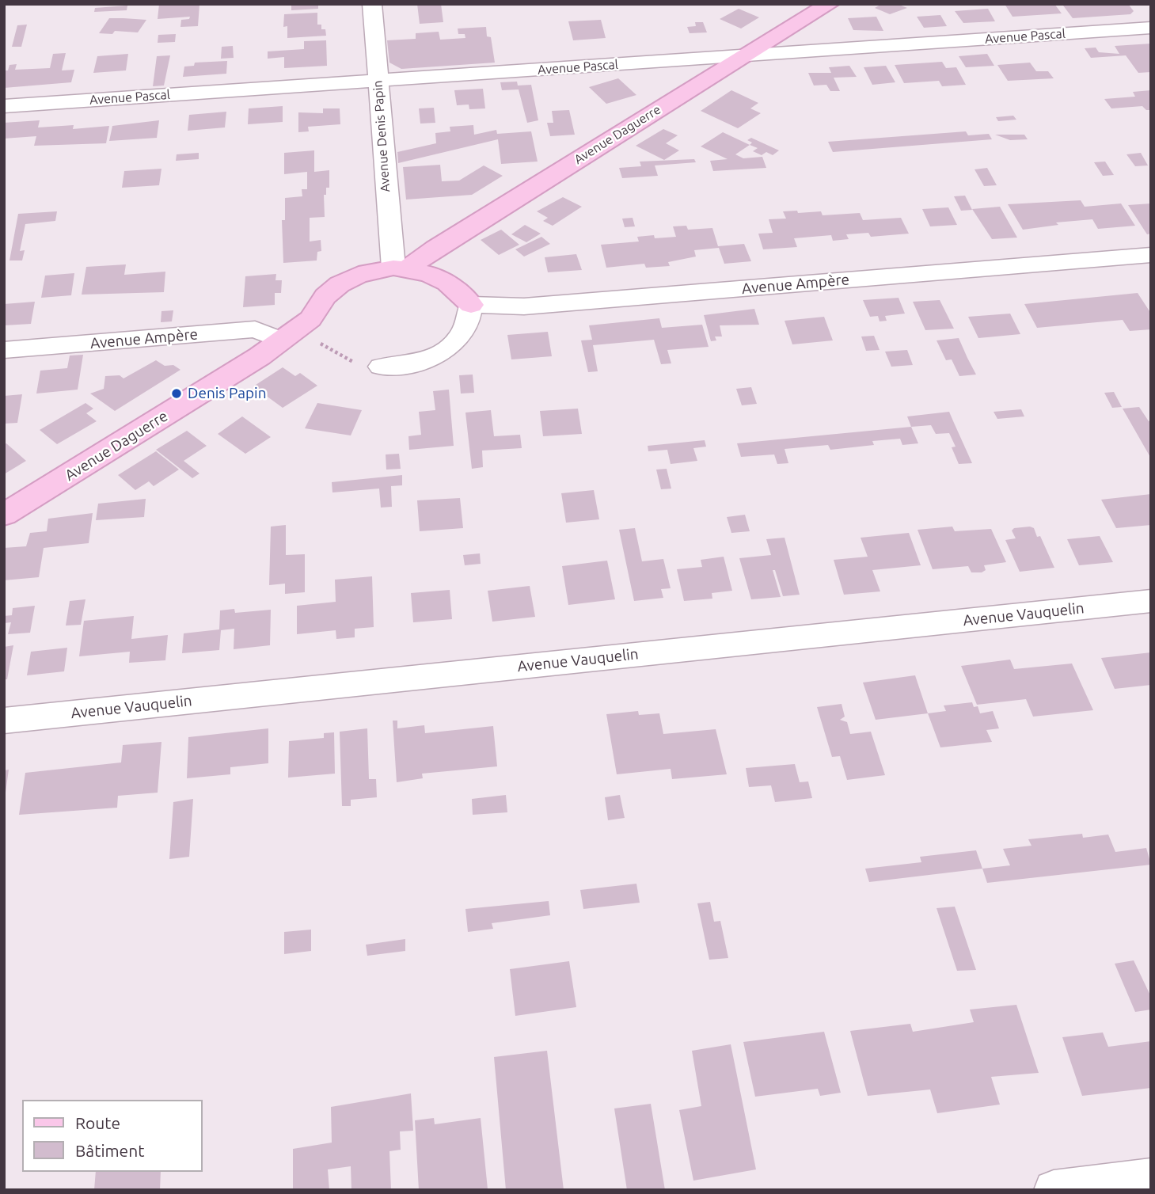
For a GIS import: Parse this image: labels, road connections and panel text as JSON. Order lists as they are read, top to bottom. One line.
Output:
{"streets":{"street":["Avenue Pascal","Avenue Daguerre","Avenue Denis Papin","Avenue Ampère","Avenue Vauquelin"]},"crossings":[["Avenue Pascal","Avenue Daguerre"],["Avenue Pascal","Avenue Denis Papin"],["Avenue Daguerre","Avenue Denis Papin"],["Avenue Daguerre","Avenue Ampère"]],"places":["Denis Papin"],"legend":["Route","Bâtiment"]}
